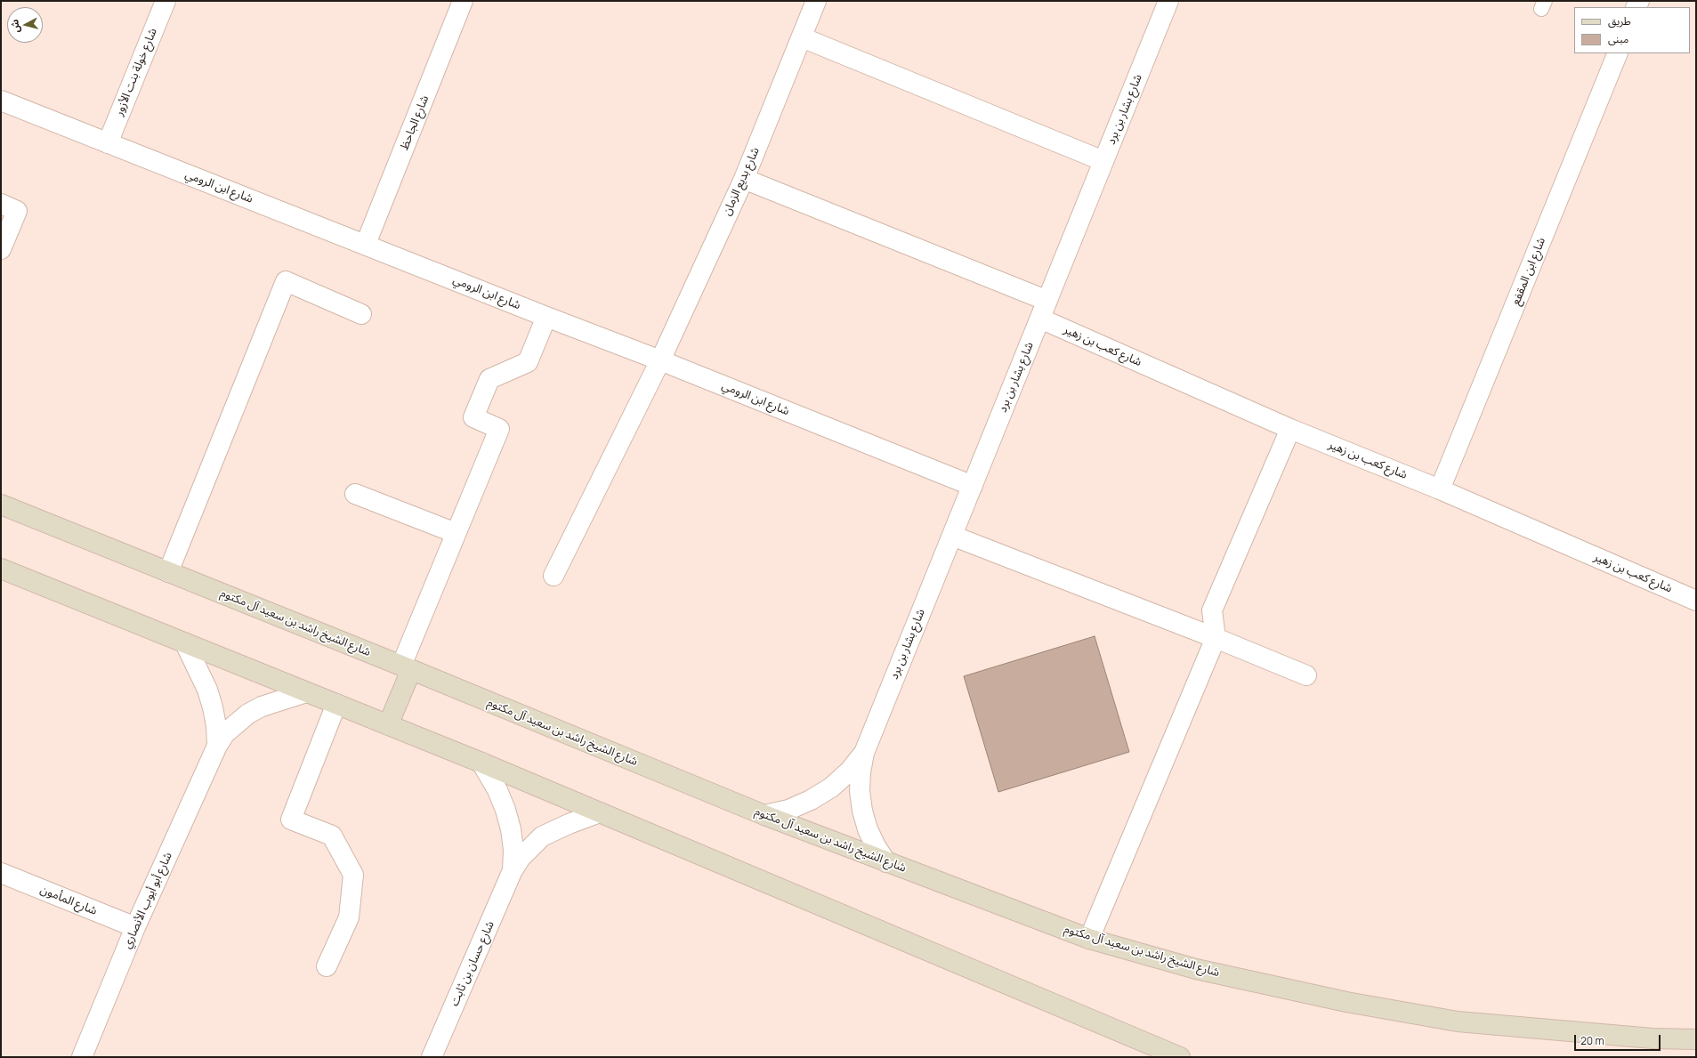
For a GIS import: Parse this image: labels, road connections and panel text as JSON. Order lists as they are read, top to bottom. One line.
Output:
{"streets":{"street":["شارع خولة بنت الأزور","شارع بشار بن برد","شارع الجاحظ","شارع بديع الزمان","شارع ابن الرومي","شارع ابن المقفع","شارع كعب بن زهير","شارع الشيخ راشد بن سعيد آل مكتوم","شارع المأمون","شارع أبو أيوب الأنصاري","شارع حسان بن ثابت"]},"crossings":[["شارع خولة بنت الأزور","شارع ابن الرومي"],["شارع بشار بن برد","شارع ابن الرومي"],["شارع بشار بن برد","شارع كعب بن زهير"],["شارع بشار بن برد","شارع الشيخ راشد بن سعيد آل مكتوم"],["شارع الجاحظ","شارع ابن الرومي"],["شارع بديع الزمان","شارع ابن الرومي"],["شارع ابن المقفع","شارع كعب بن زهير"],["شارع المأمون","شارع أبو أيوب الأنصاري"]],"legend":["طريق","مبنى"],"scale_bar":"20 m","north":"left"}
